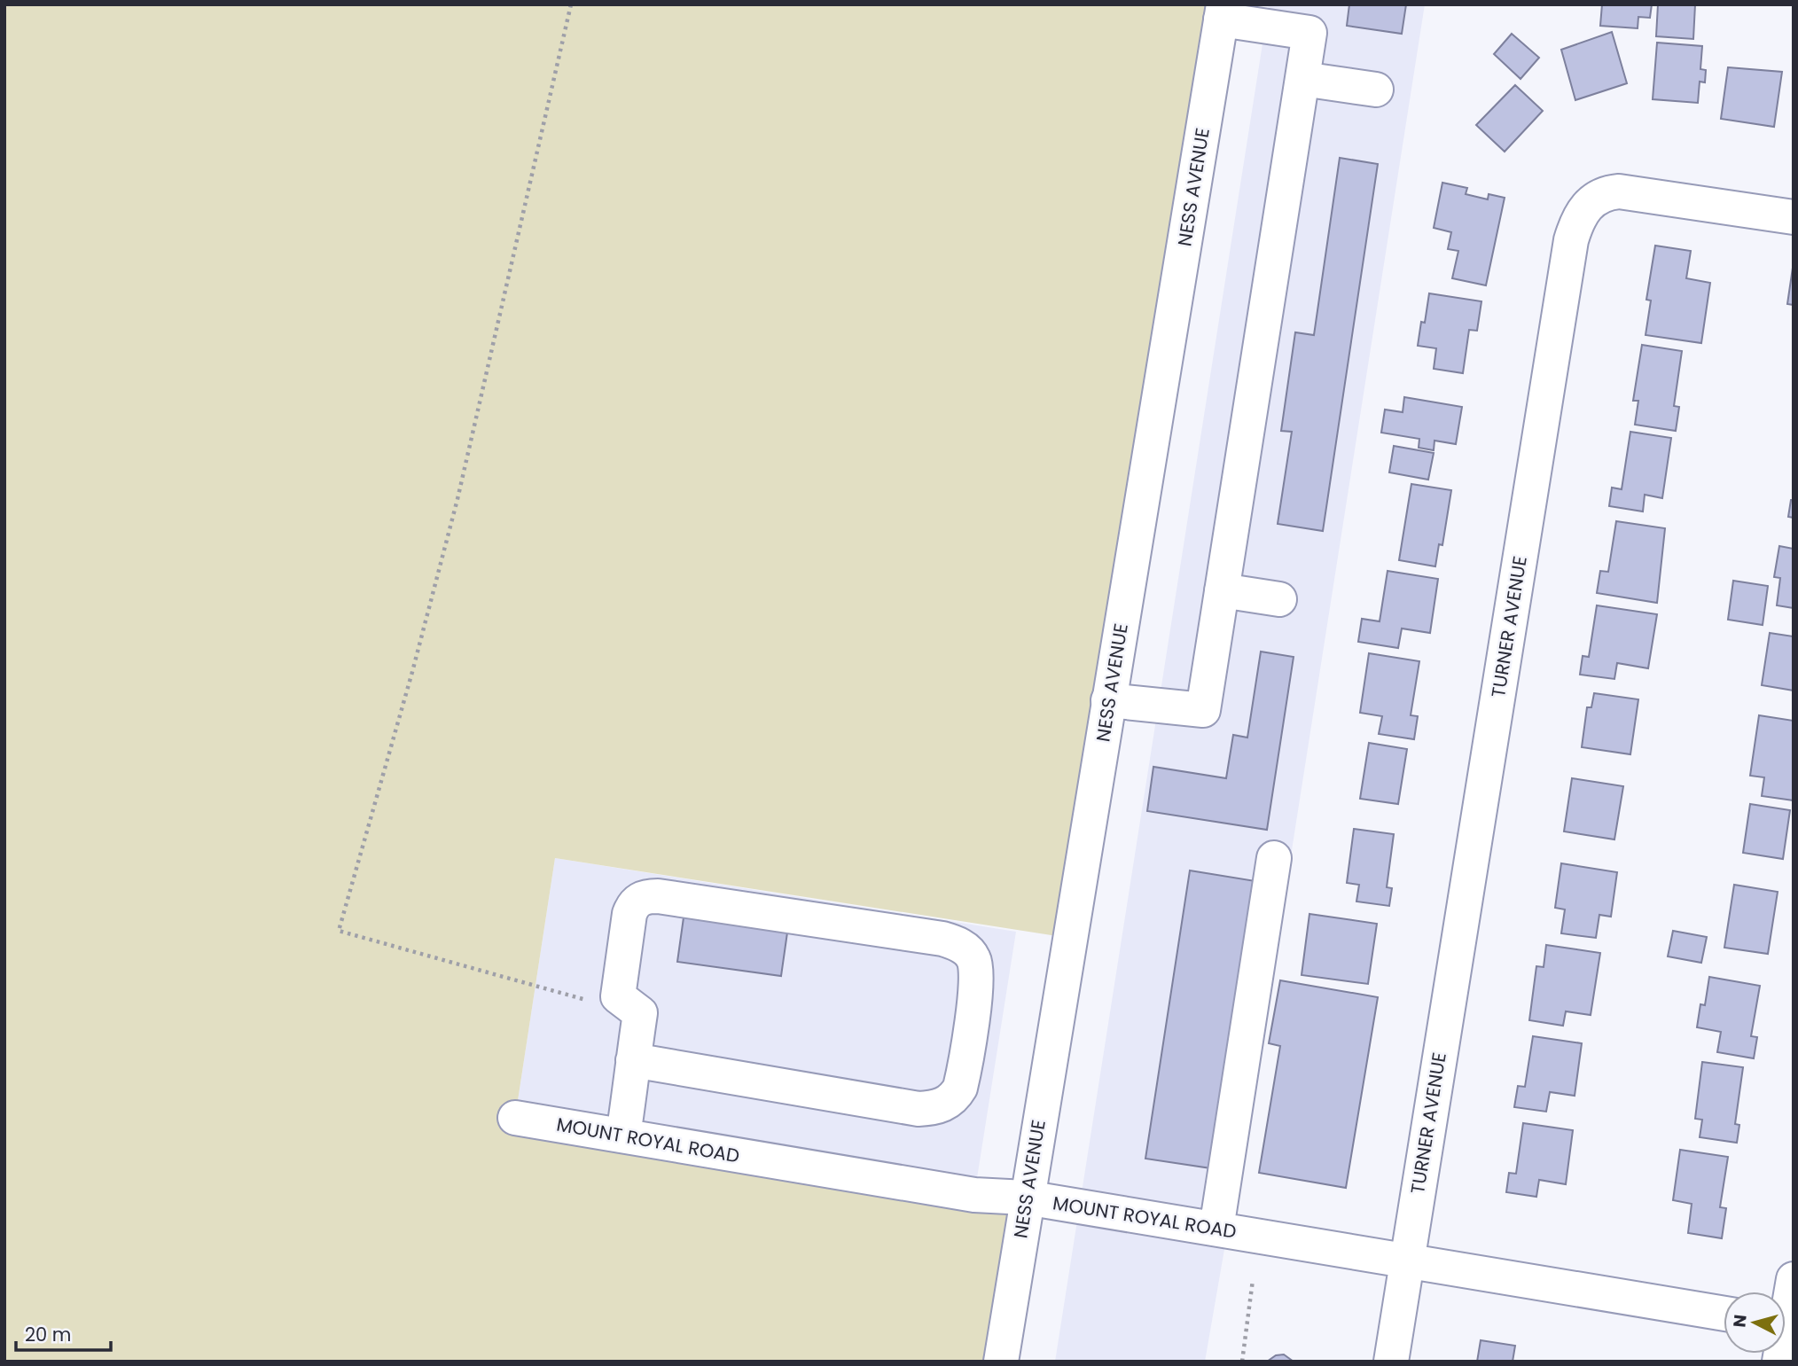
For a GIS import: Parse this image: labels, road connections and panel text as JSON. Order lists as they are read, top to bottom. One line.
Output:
{"streets":{"street":["NESS AVENUE","TURNER AVENUE","MOUNT ROYAL ROAD"]},"crossings":[["NESS AVENUE","MOUNT ROYAL ROAD"],["TURNER AVENUE","MOUNT ROYAL ROAD"]],"scale_bar":"20 m","north":"left"}
